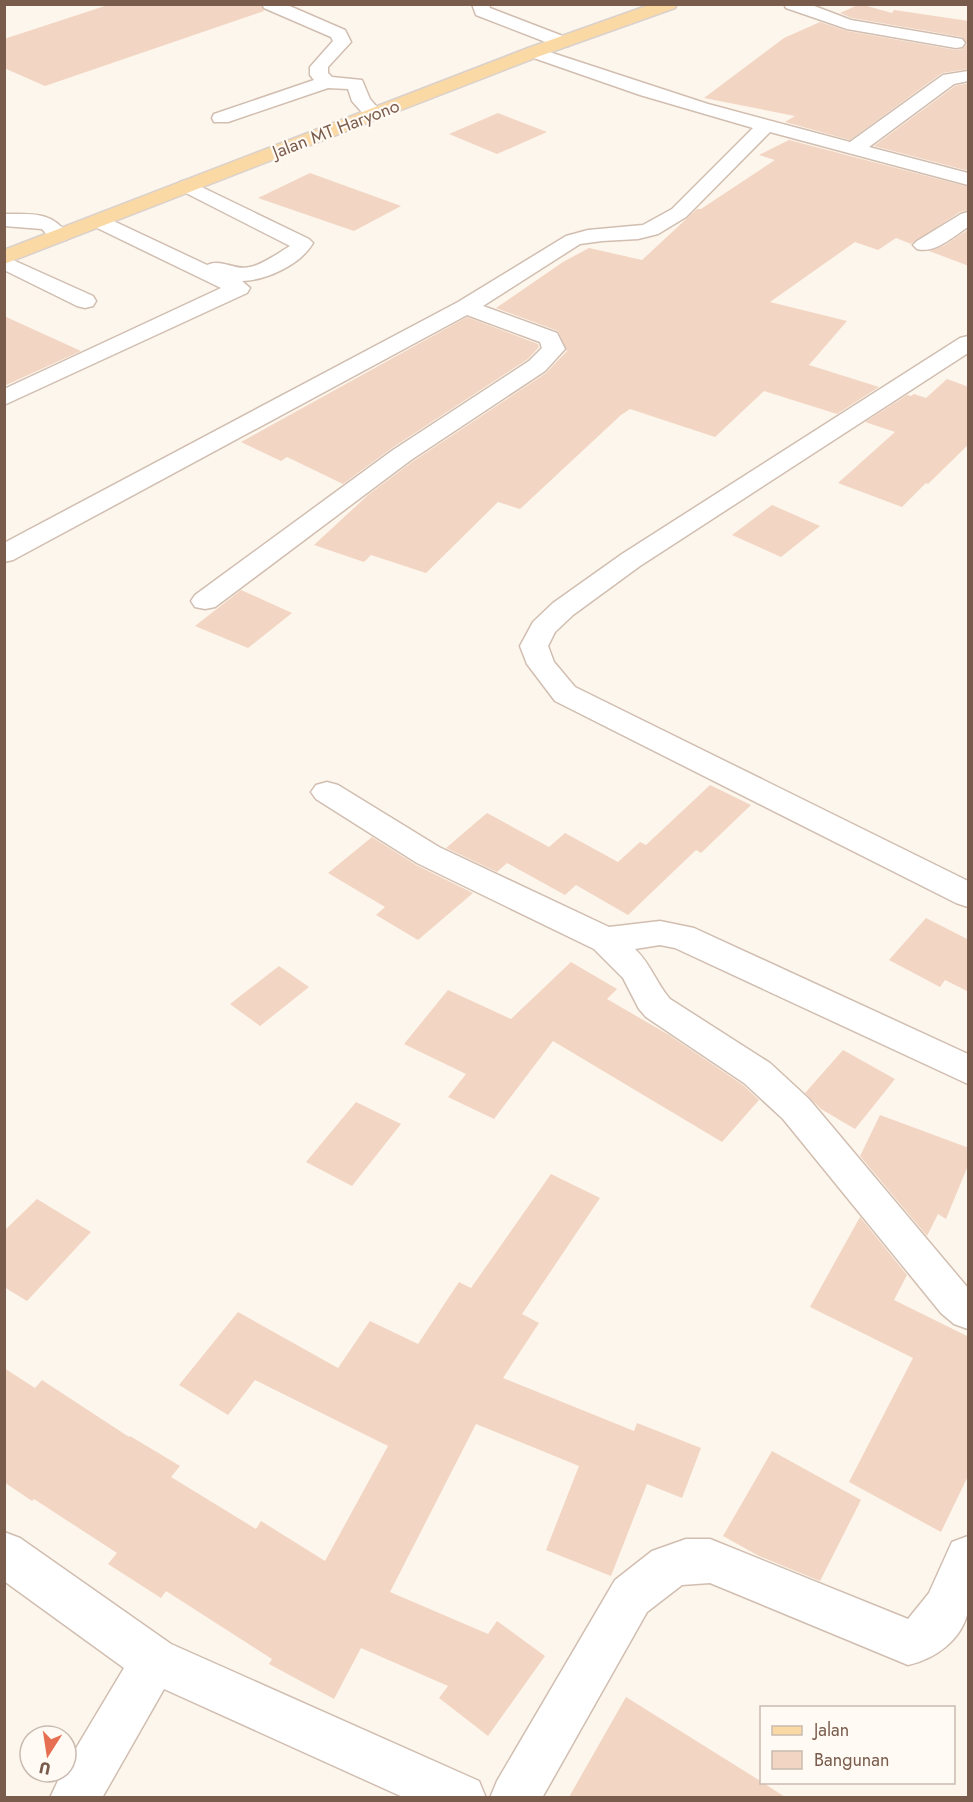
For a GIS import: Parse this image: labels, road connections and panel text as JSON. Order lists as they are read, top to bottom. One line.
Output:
{"streets":{"main road":["Jalan MT Haryono"]},"legend":["Jalan","Bangunan"],"north":"bottom"}
